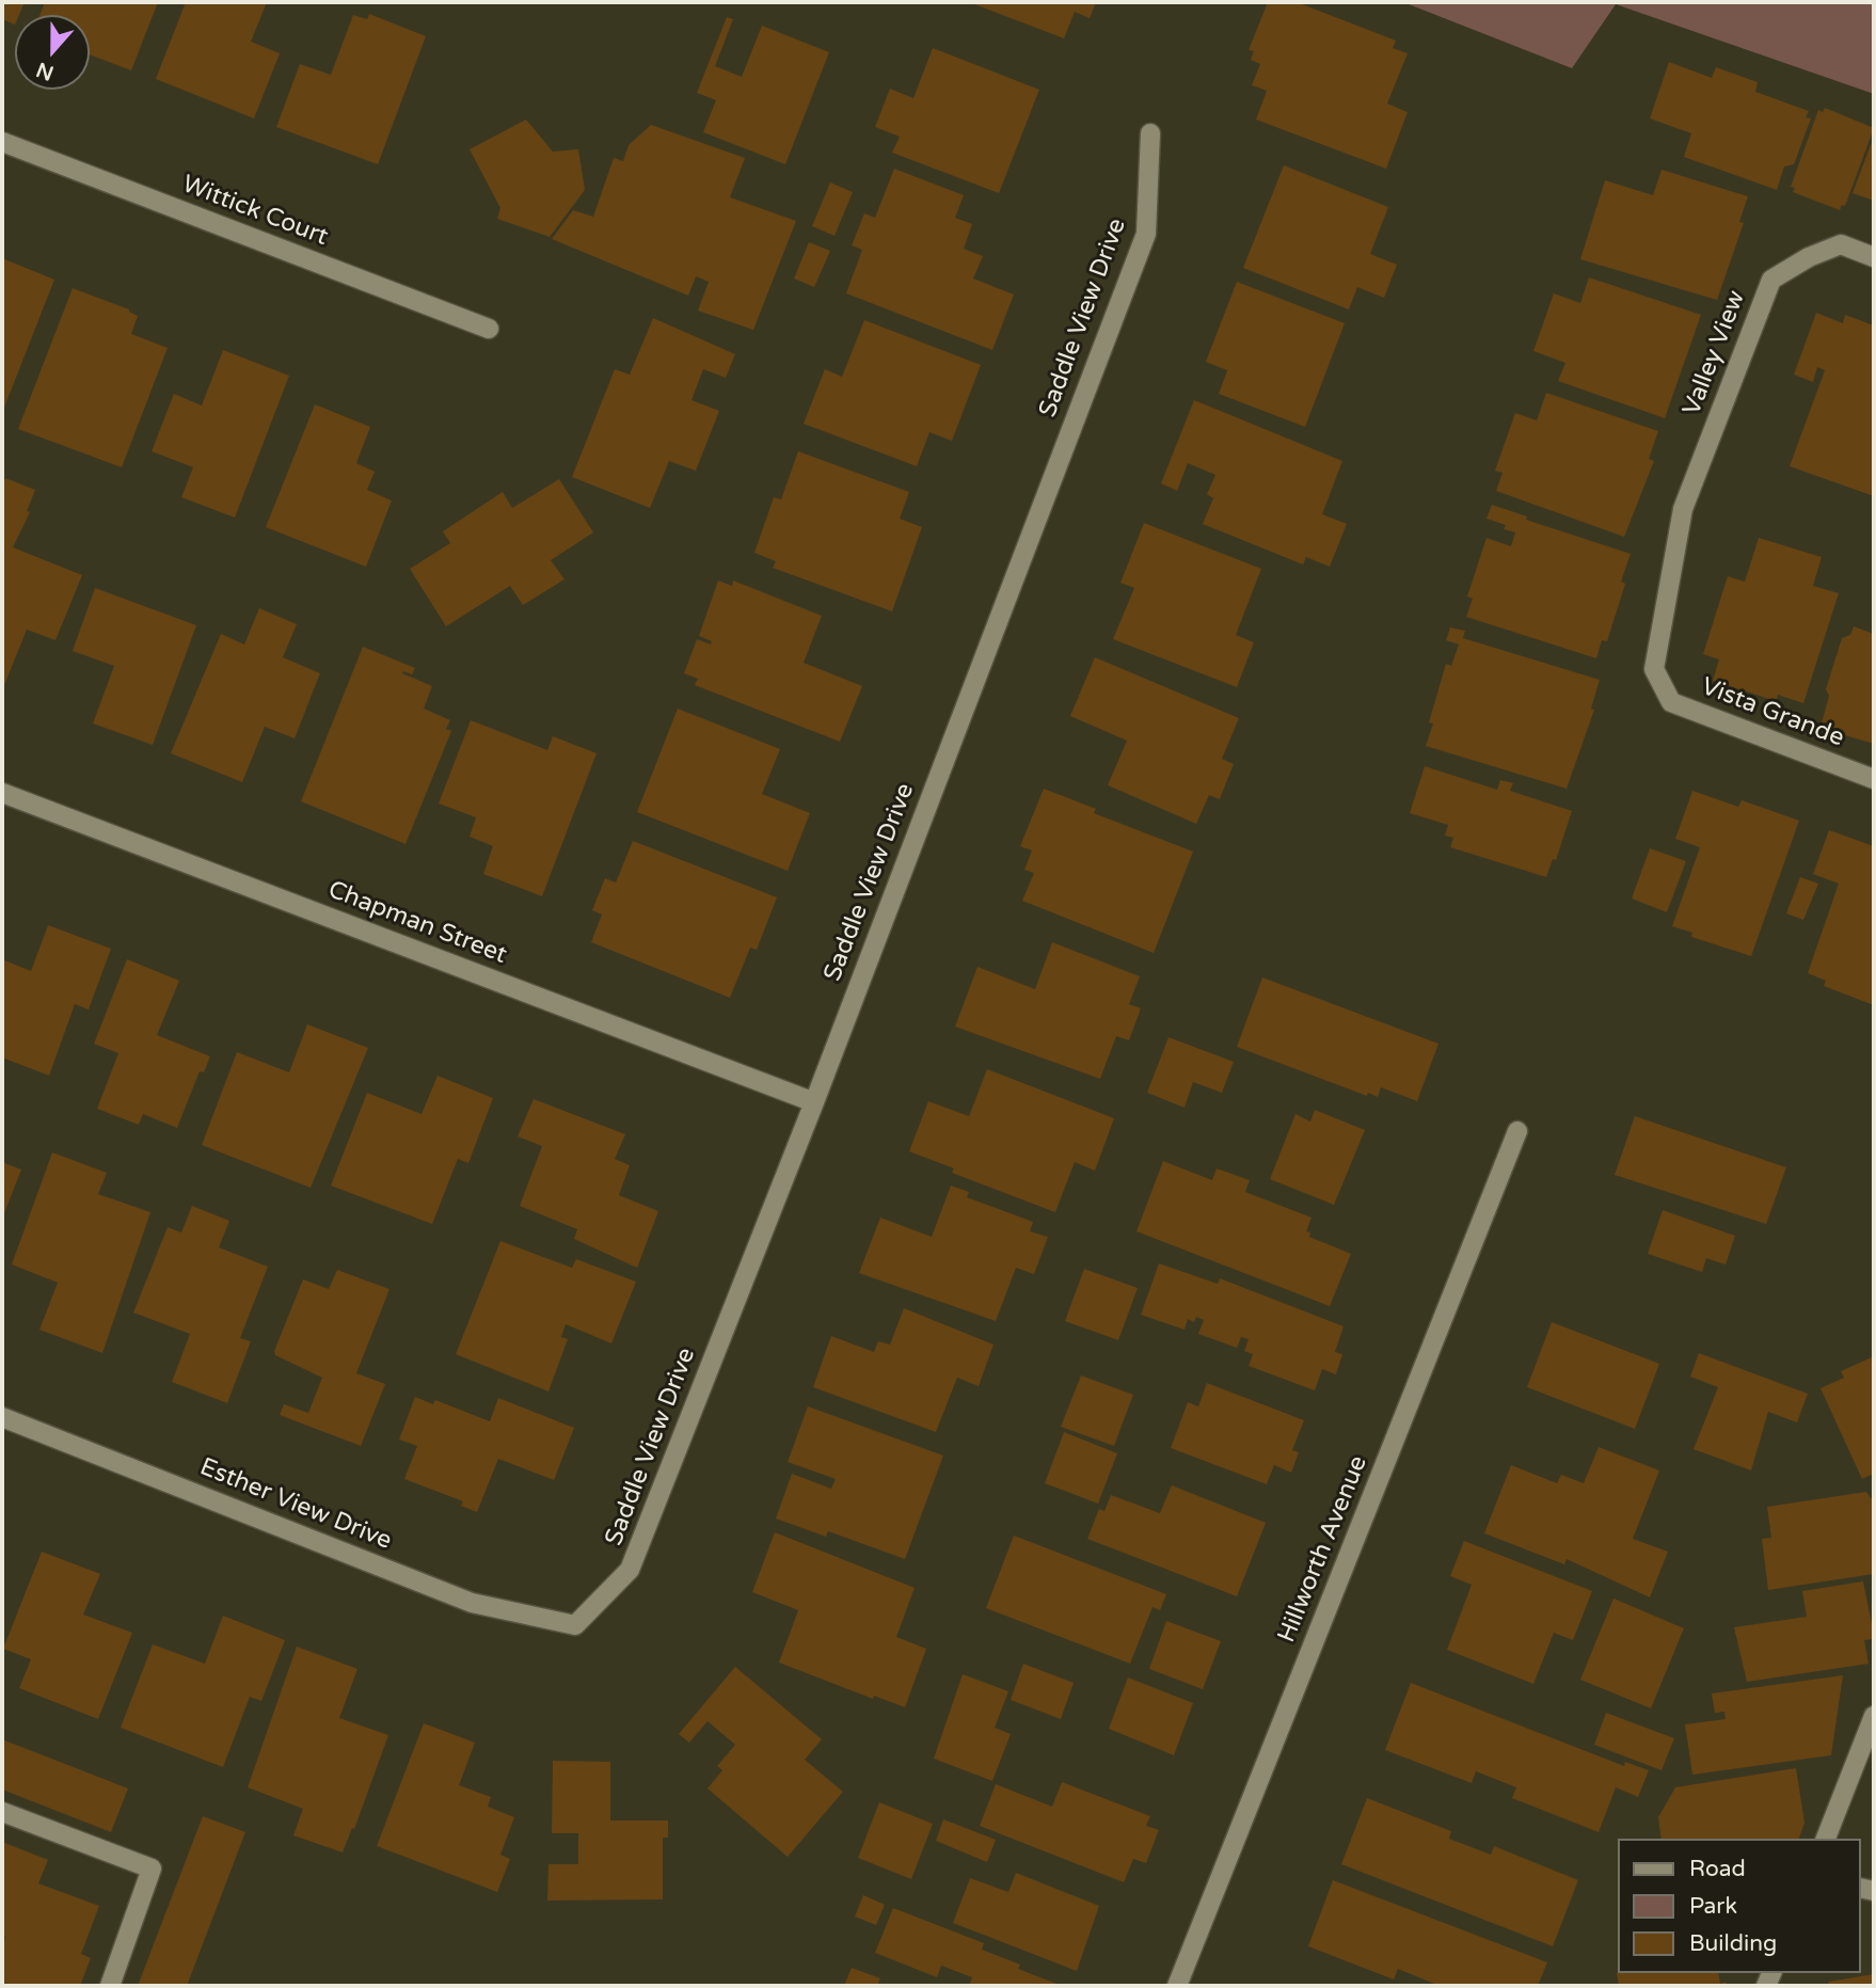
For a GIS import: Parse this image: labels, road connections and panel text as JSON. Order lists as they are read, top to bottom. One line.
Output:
{"streets":{"street":["Wittick Court","Saddle View Drive","Valley View","Vista Grande","Chapman Street","Esther View Drive","Hillworth Avenue"]},"crossings":[["Saddle View Drive","Chapman Street"],["Saddle View Drive","Esther View Drive"],["Valley View","Vista Grande"]],"legend":["Road","Park","Building"],"north":"bottom"}
